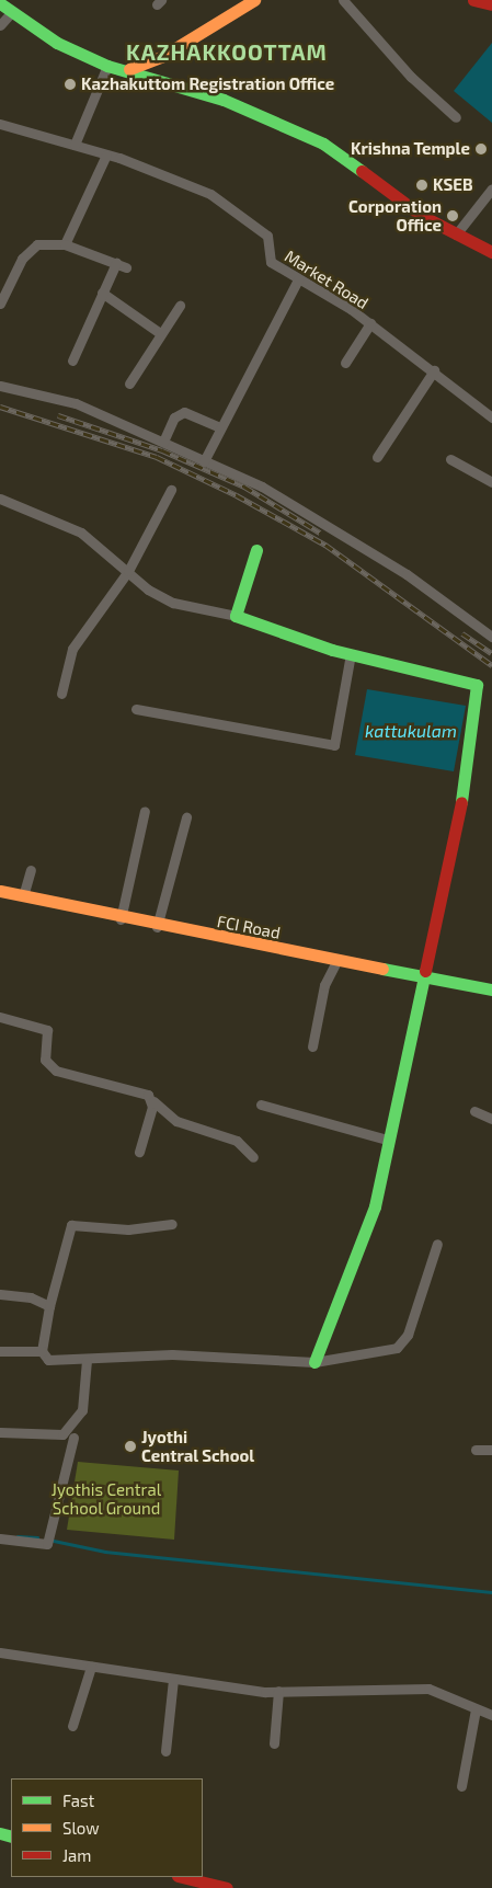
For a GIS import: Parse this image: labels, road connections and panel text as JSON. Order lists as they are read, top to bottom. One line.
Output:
{"streets":{"street":["Market Road","FCI Road"]},"districts":["KAZHAKKOOTTAM"],"water":["kattukulam"],"parks":["Jyothis Central School Ground"],"places":["Kazhakuttom Registration Office","Krishna Temple","KSEB","Corporation Office","Jyothi Central School"],"legend":["Fast","Slow","Jam"]}
